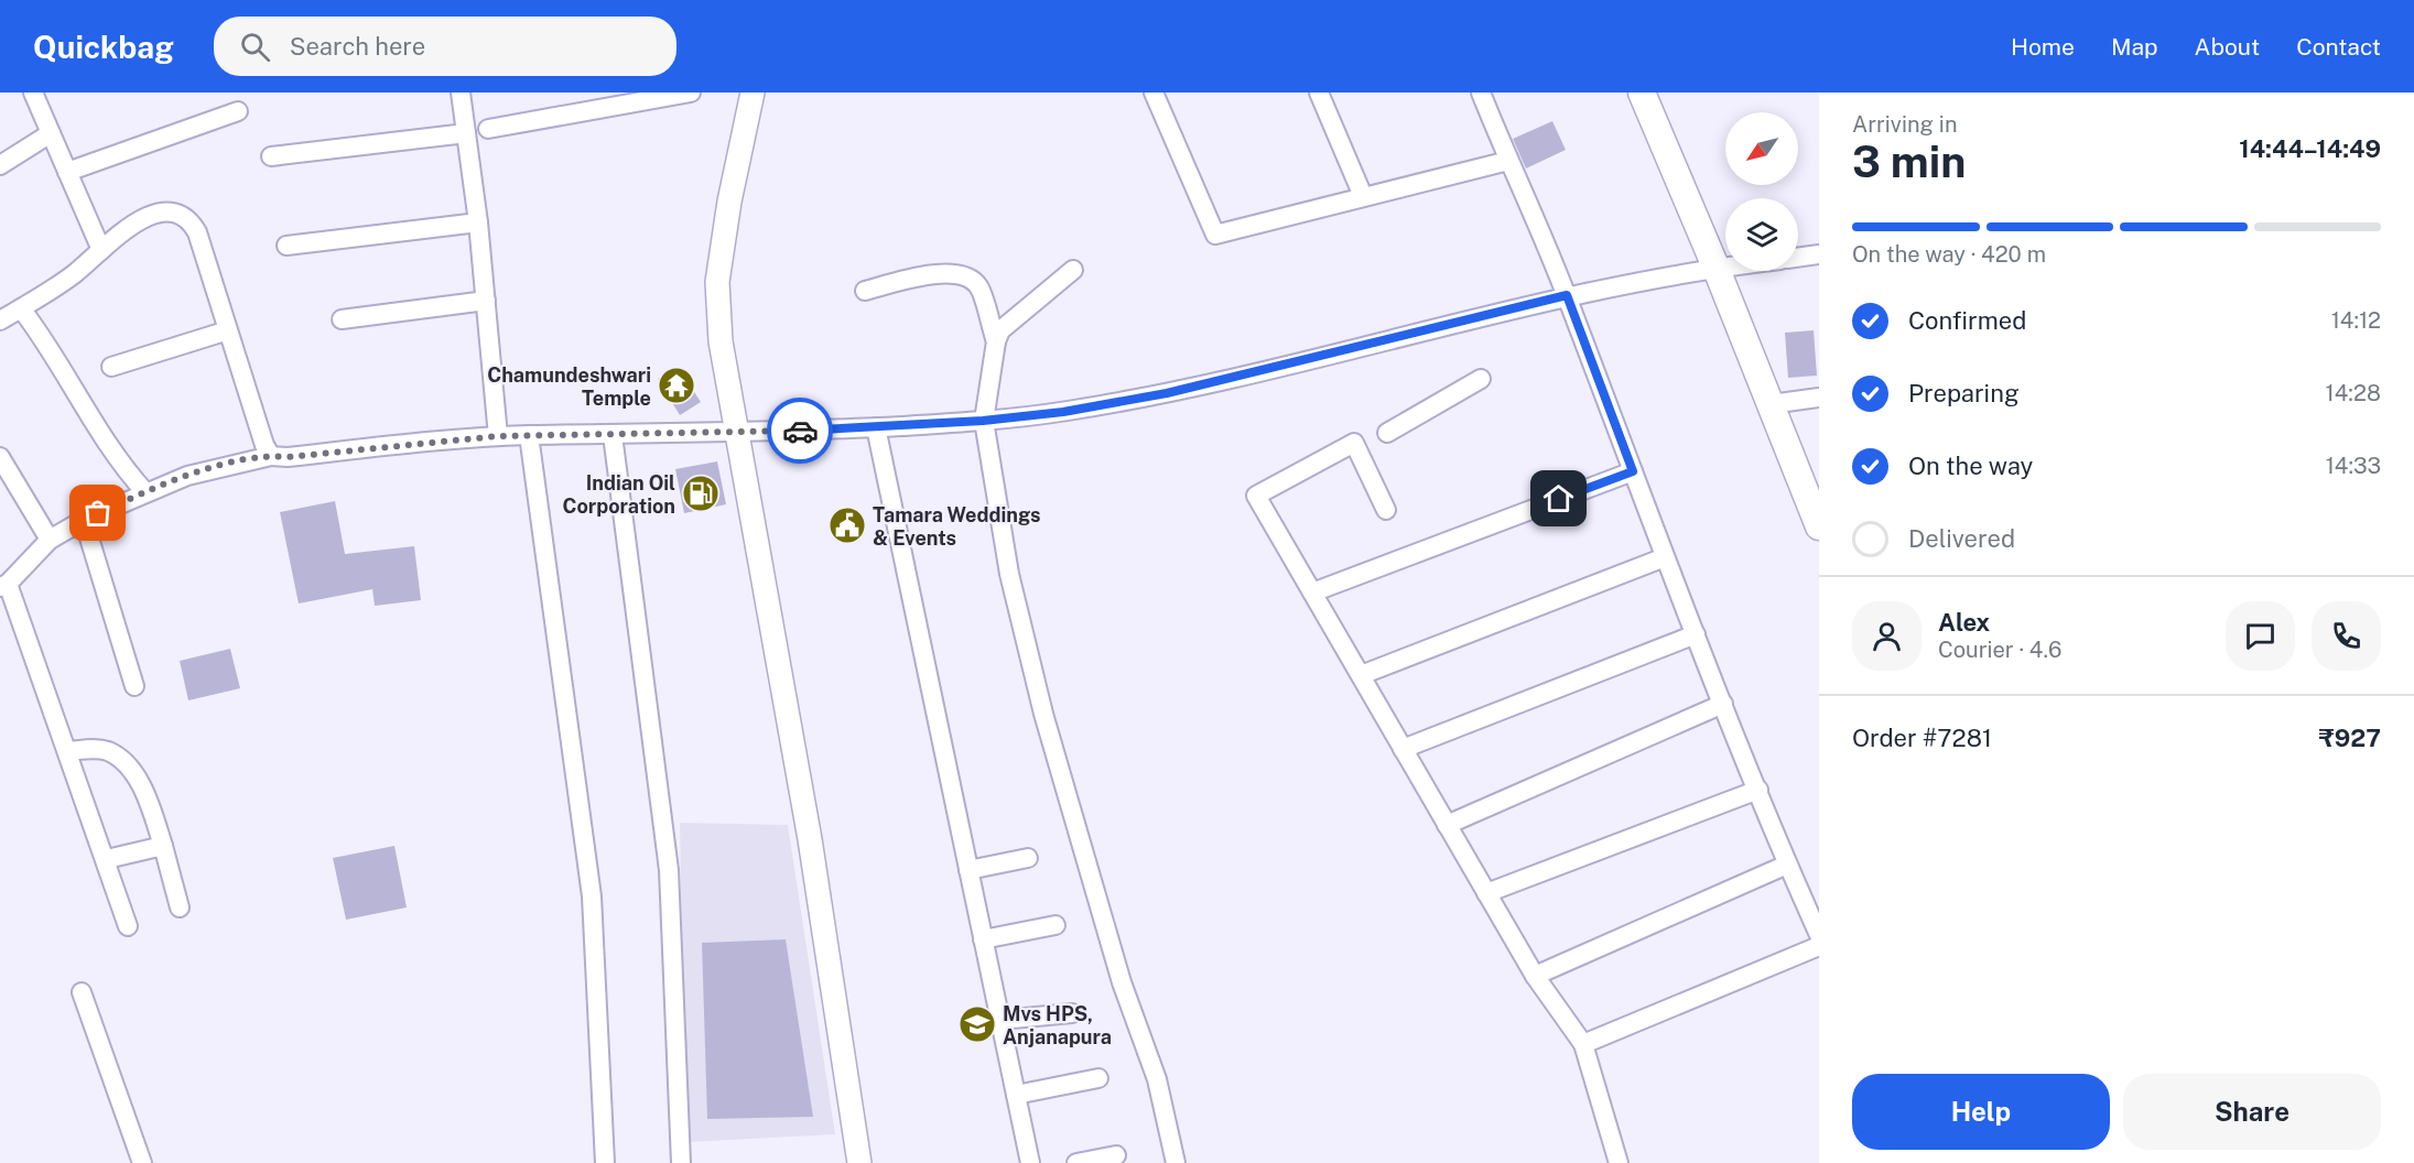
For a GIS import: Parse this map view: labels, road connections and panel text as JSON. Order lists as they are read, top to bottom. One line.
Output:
{"places":{"temple":["Chamundeshwari Temple"],"fuel station":["Indian Oil Corporation"],"public building":["Tamara Weddings & Events"],"school or university":["Mvs HPS, Anjanapura"]},"north":"bottom left","page":{"header":"Quickbag","search":"Search here","nav":["Home","Map","About","Contact"],"heading":["3 min","Arriving in","14:44–14:49"],"panel":["Alex","Courier · 4.6","Order #7281","₹927"],"bar":"On the way · 420 m","list":[["Confirmed","14:12"],["Preparing","14:28"],["On the way","14:33"],"Delivered"],"buttons":["Help","Share"]}}
